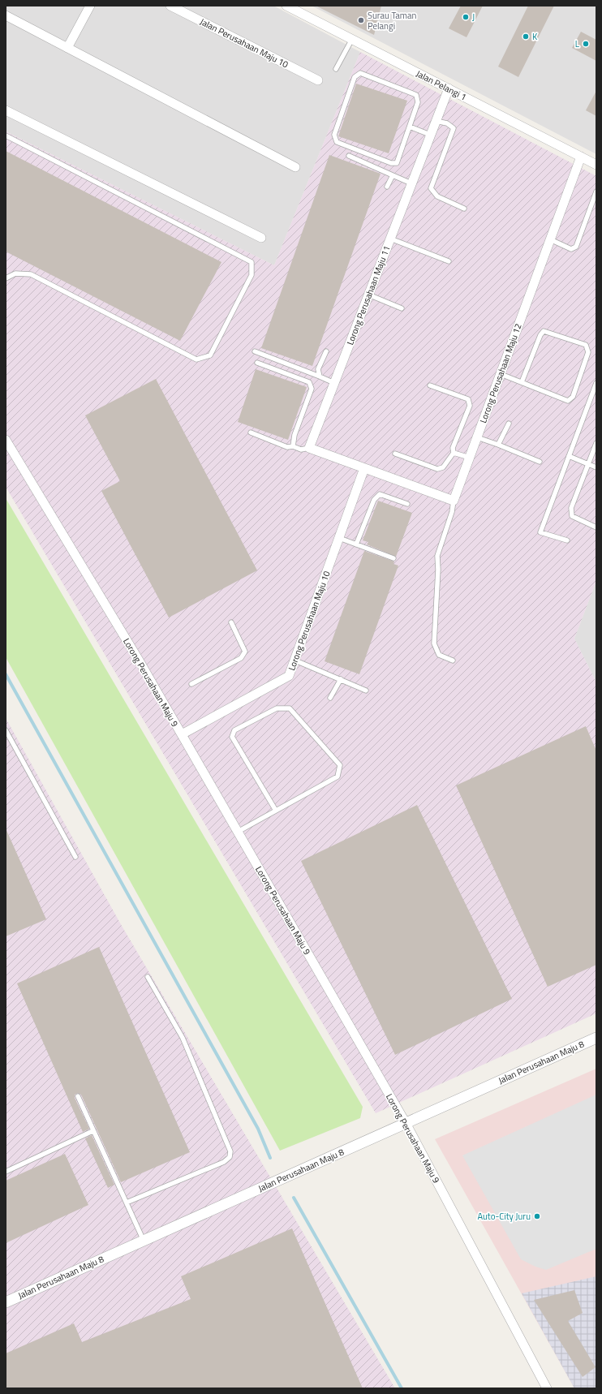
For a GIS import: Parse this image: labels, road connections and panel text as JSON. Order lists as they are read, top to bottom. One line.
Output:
{"streets":{"street":["Jalan Perusahaan Maju 10","Jalan Pelangi 1","Lorong Perusahaan Maju 11","Lorong Perusahaan Maju 12","Lorong Perusahaan Maju 10","Lorong Perusahaan Maju 9","Jalan Perusahaan Maju 8"]},"crossings":[["Jalan Pelangi 1","Lorong Perusahaan Maju 11"],["Jalan Pelangi 1","Lorong Perusahaan Maju 12"],["Lorong Perusahaan Maju 10","Lorong Perusahaan Maju 9"],["Lorong Perusahaan Maju 9","Jalan Perusahaan Maju 8"]],"places":["J","Surau Taman Pelangi","K","L","Auto-City Juru"]}
